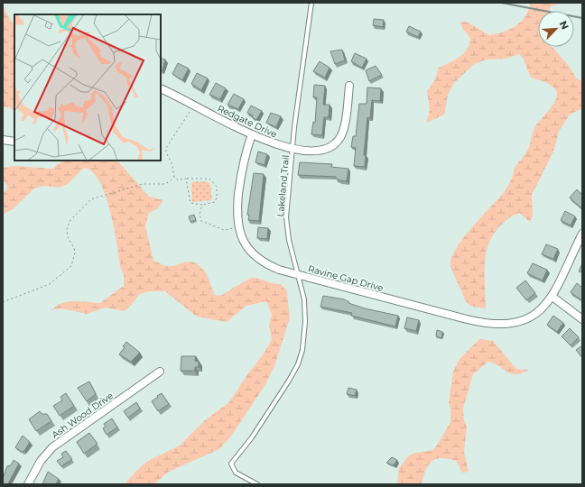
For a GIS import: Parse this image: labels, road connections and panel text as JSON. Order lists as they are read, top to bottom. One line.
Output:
{"streets":{"street":["Redgate Drive","Ravine Gap Drive","Ash Wood Drive"],"lane":["Lakeland Trail"]},"crossings":[["Redgate Drive","Lakeland Trail"],["Redgate Drive","Ravine Gap Drive"],["Lakeland Trail","Ravine Gap Drive"]],"north":"top right"}
